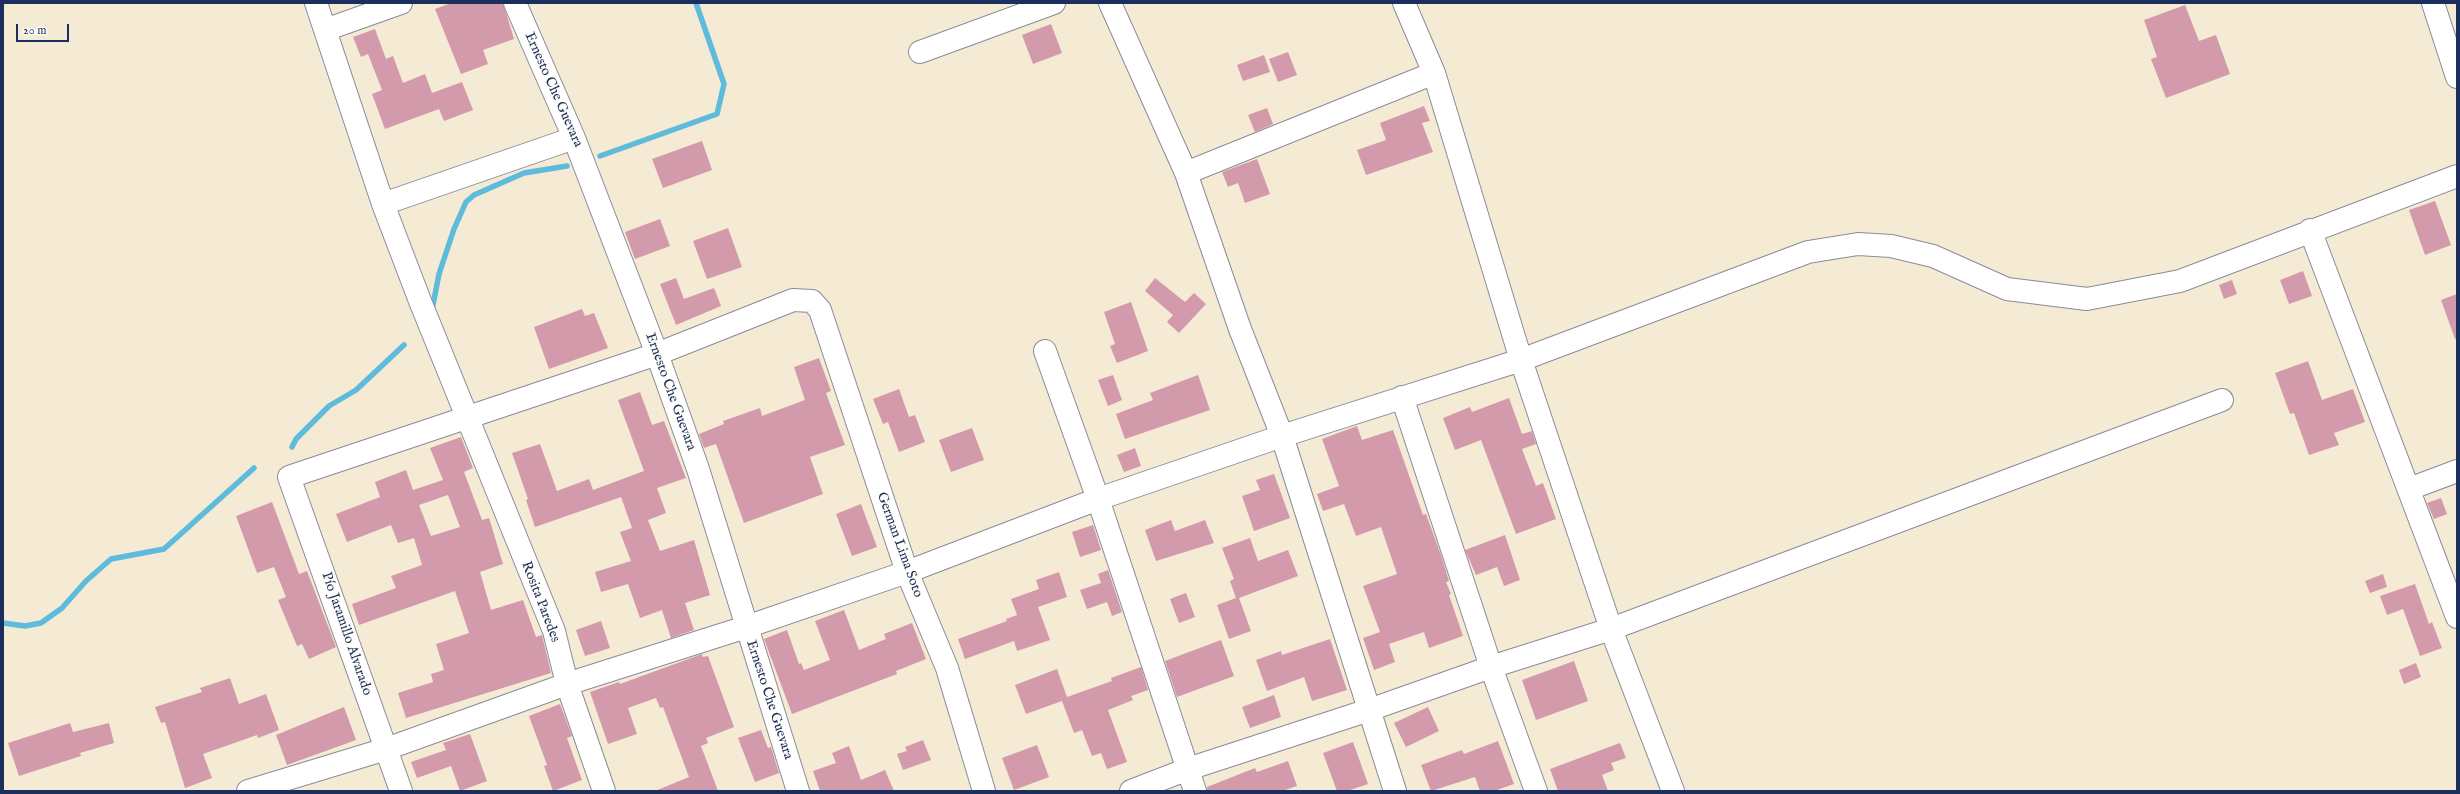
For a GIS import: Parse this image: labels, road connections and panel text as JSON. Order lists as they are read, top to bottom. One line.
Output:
{"streets":{"street":["Ernesto Che Guevara","German Lima Soto","Rosita Paredes","Pío Jaramillo Alvarado"]},"crossings":[["Ernesto Che Guevara","German Lima Soto"],["Rosita Paredes","Pío Jaramillo Alvarado"]],"scale_bar":"20 m"}
